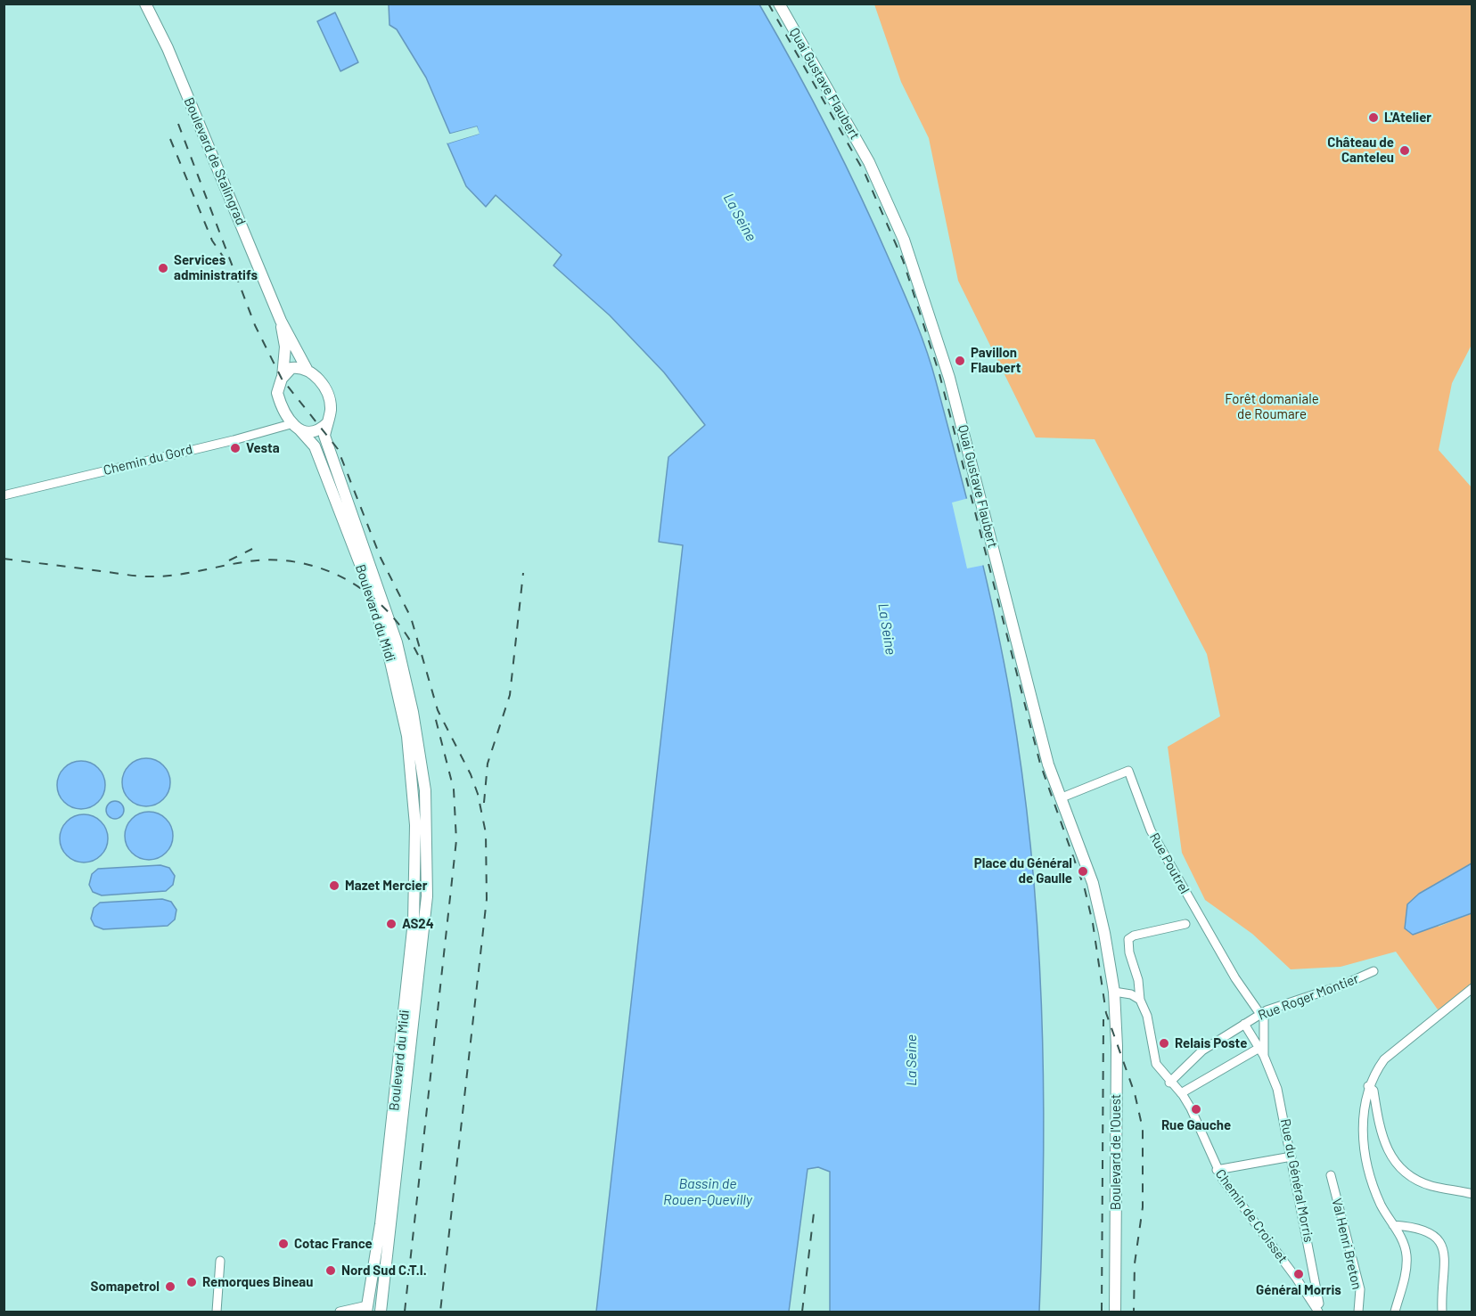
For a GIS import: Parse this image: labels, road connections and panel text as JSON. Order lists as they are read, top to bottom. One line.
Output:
{"streets":{"main road":["Quai Gustave Flaubert","Boulevard de Stalingrad","Boulevard du Midi","Boulevard de l'Ouest"],"street":["Chemin du Gord","Rue Poutrel","Rue Roger Montier","Rue du Général Morris","Chemin de Croisset","Val Henri Breton"]},"crossings":[["Quai Gustave Flaubert","Rue Poutrel"],["Quai Gustave Flaubert","Boulevard de l'Ouest"],["Boulevard de Stalingrad","Chemin du Gord"],["Boulevard de Stalingrad","Boulevard du Midi"],["Chemin du Gord","Boulevard du Midi"],["Rue Poutrel","Rue Roger Montier"],["Rue Poutrel","Rue du Général Morris"],["Rue Roger Montier","Rue du Général Morris"],["Rue Roger Montier","Chemin de Croisset"],["Rue du Général Morris","Chemin de Croisset"]],"water":["La Seine","Bassin de Rouen-Quevilly"],"parks":["Forêt domaniale de Roumare"],"places":["L'Atelier","Château de Canteleu","Services administratifs","Pavillon Flaubert","Vesta","Place du Général de Gaulle","Mazet Mercier","AS24","Relais Poste","Rue Gauche","Cotac France","Nord Sud C.T.I.","Général Morris","Remorques Bineau","Somapetrol"]}
